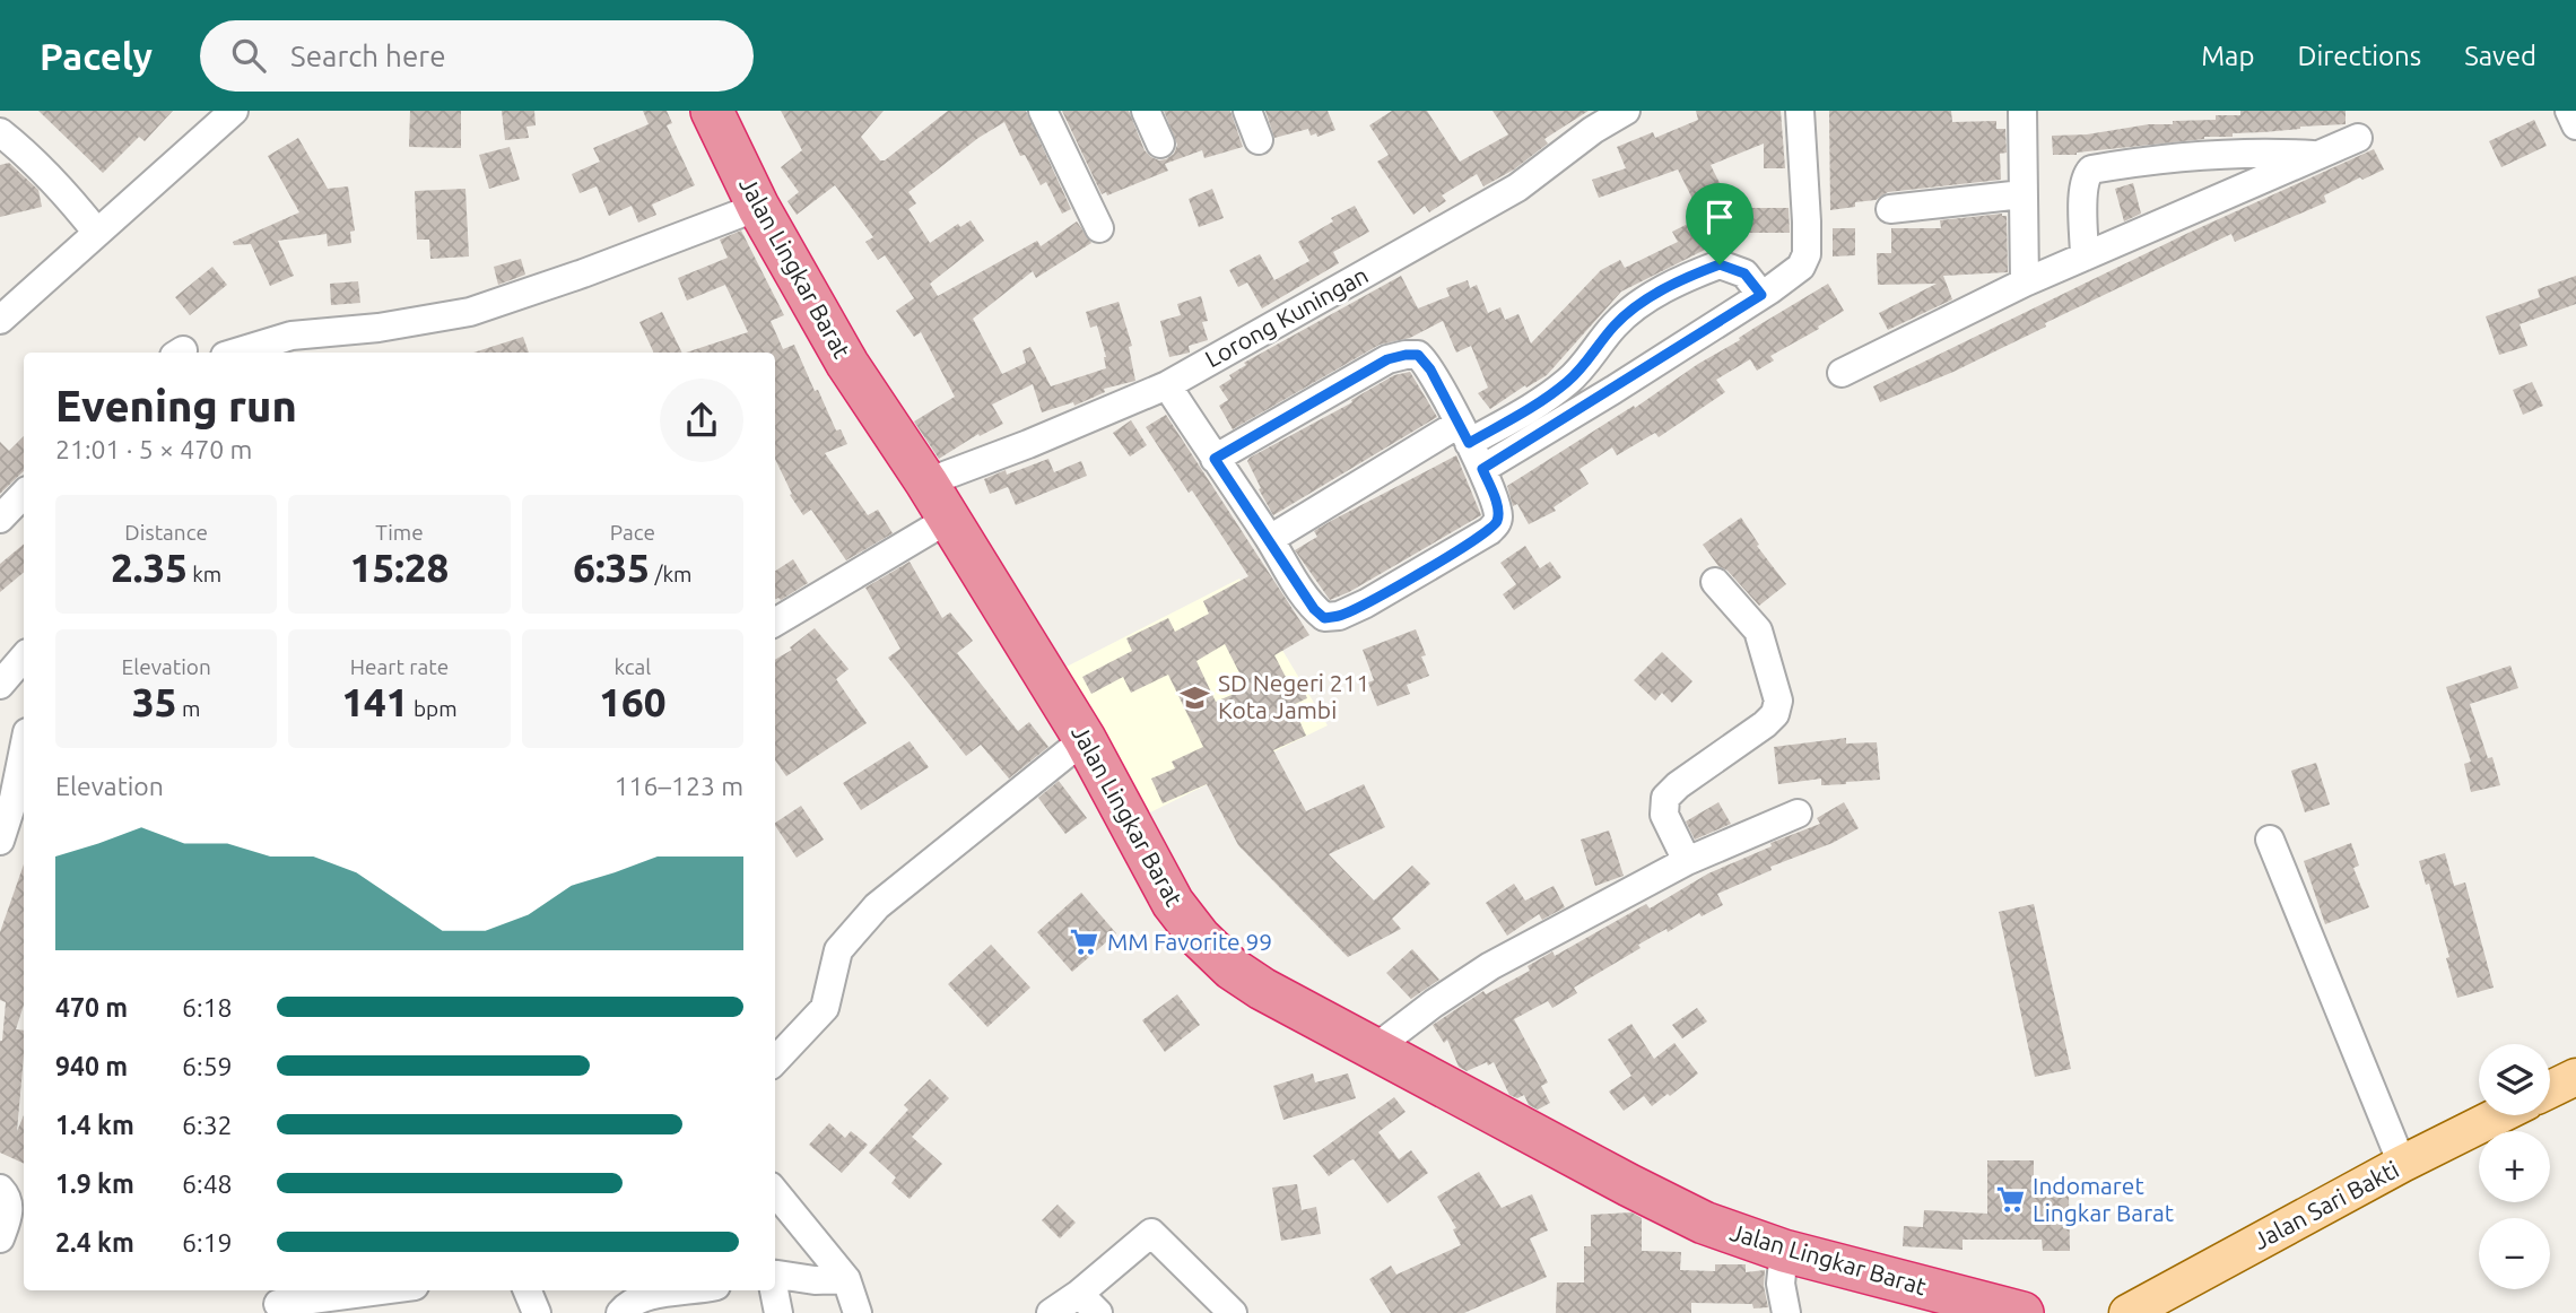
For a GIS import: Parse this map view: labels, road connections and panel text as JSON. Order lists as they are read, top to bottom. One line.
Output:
{"streets":{"highway":["Jalan Lingkar Barat"],"main road":["Jalan Sari Bakti"],"street":["Lorong Kuningan"]},"crossings":[["Jalan Lingkar Barat","Lorong Kuningan"]],"places":{"school or university":["SD Negeri 211 Kota Jambi"],"supermarket":["MM Favorite 99","Indomaret Lingkar Barat"]},"page":{"header":"Pacely","search":"Search here","nav":["Map","Directions","Saved"],"heading":["Evening run","21:01 · 5 × 470 m"],"stats":[["Distance","2.35 km"],["Time","15:28"],["Pace","6:35 /km"],["Elevation","35 m"],["Heart rate","141 bpm"],["kcal","160"]],"chart":["Elevation","116–123 m"],"list":[{"name":"470 m","note":"6:18"},{"name":"940 m","note":"6:59"},{"name":"1.4 km","note":"6:32"},{"name":"1.9 km","note":"6:48"},{"name":"2.4 km","note":"6:19"}],"map_buttons":["+","−"]}}
